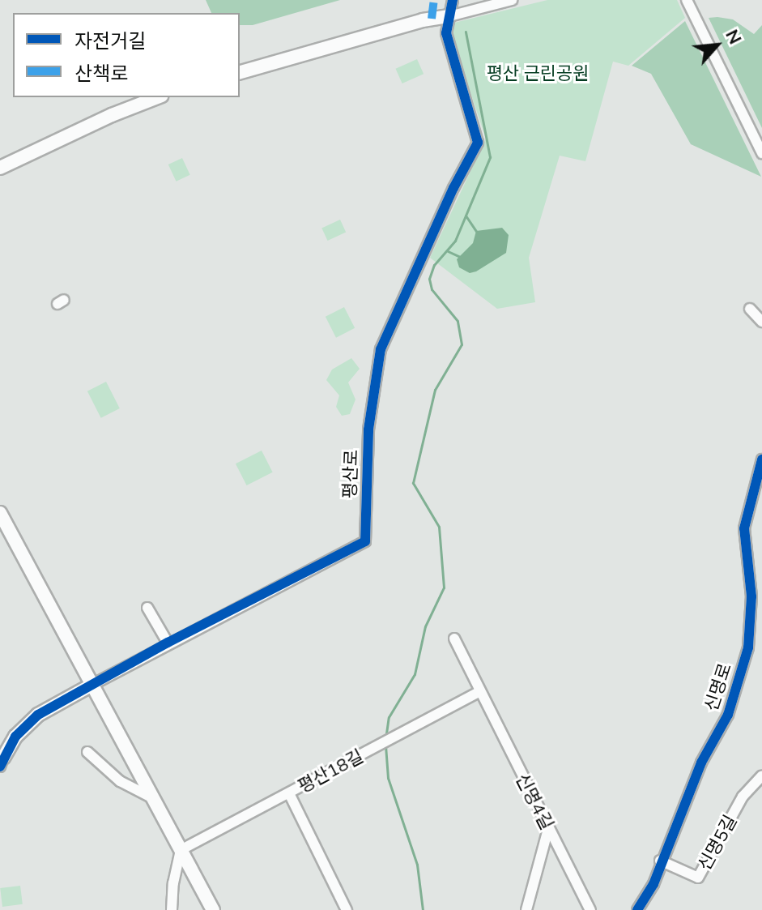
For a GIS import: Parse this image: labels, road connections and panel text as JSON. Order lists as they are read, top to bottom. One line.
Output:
{"streets":{"street":["평산로","신명로","평산18길","신명4길","신명5길"]},"crossings":[["신명로","신명5길"],["평산18길","신명4길"]],"parks":["평산 근린공원"],"legend":["자전거길","산책로"],"north":"top right"}
